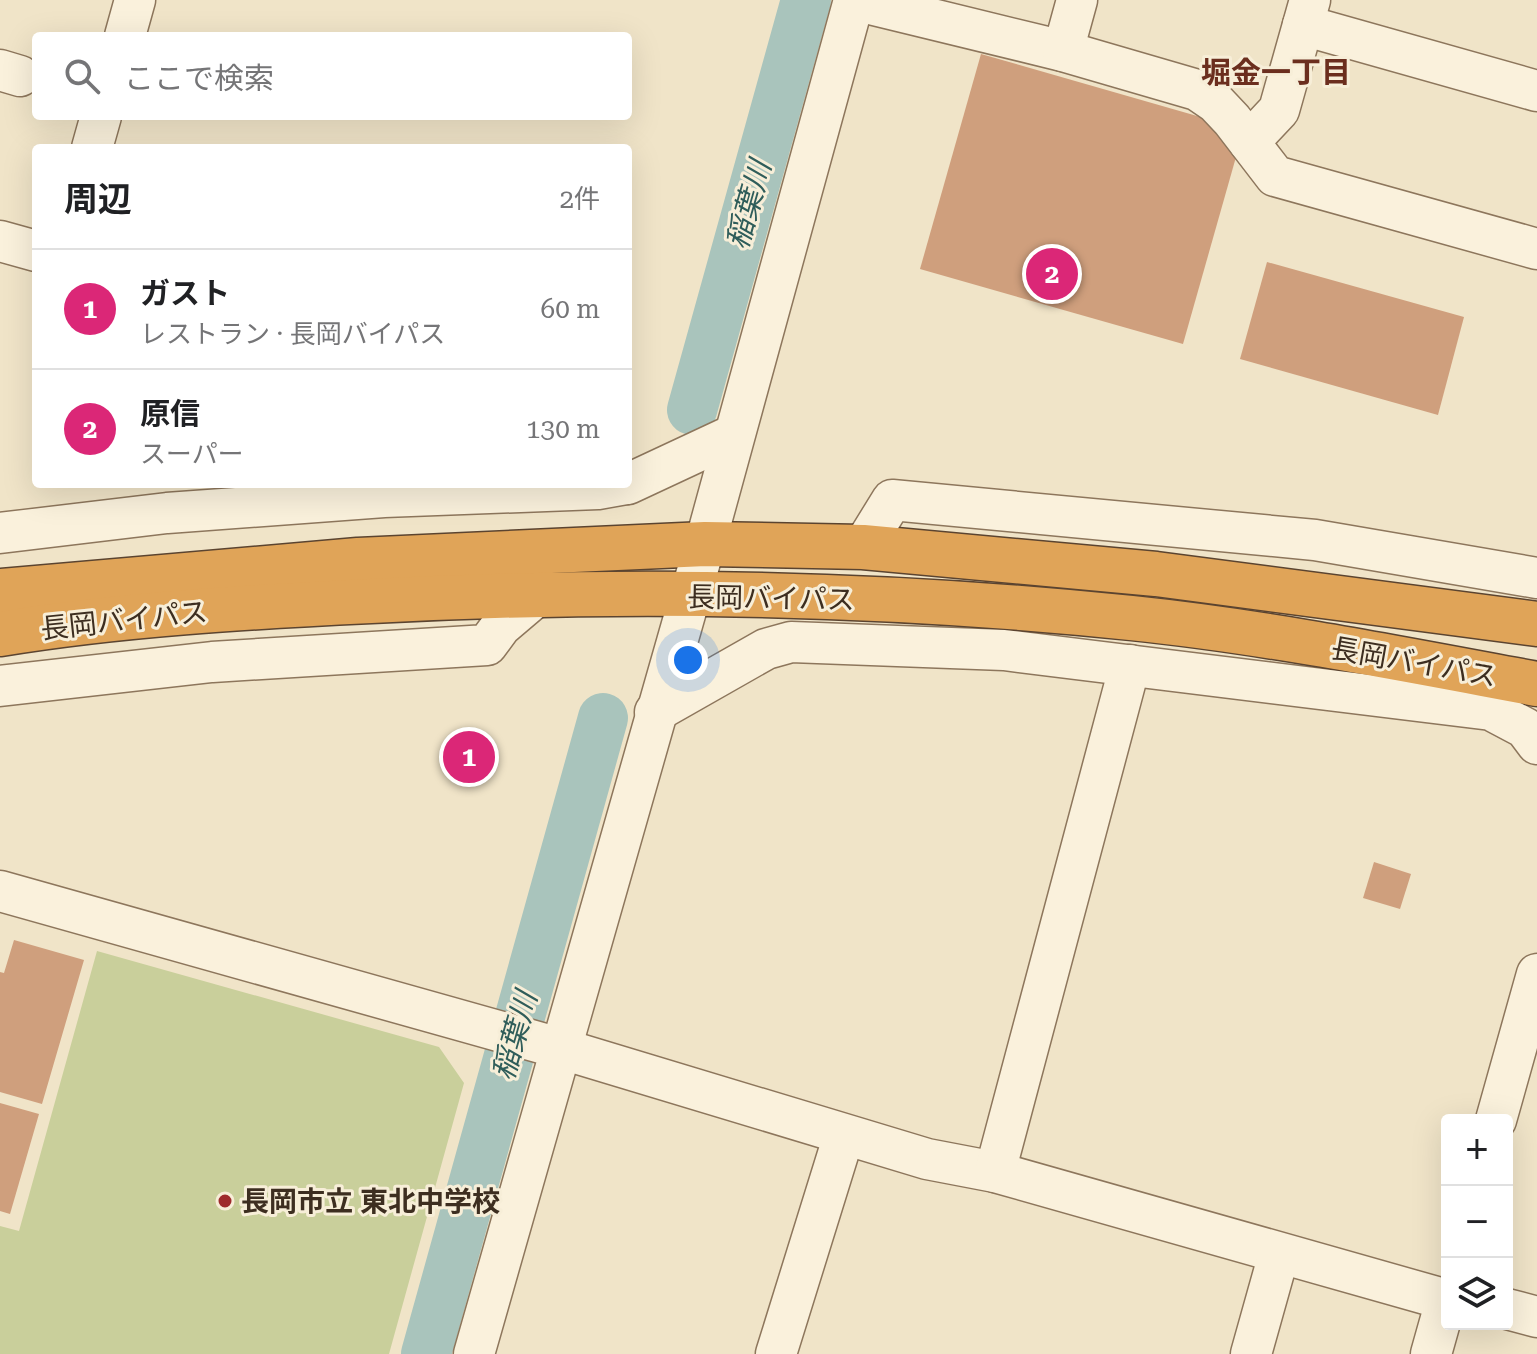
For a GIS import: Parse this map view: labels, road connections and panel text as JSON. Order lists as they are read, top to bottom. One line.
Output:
{"streets":{"highway":["長岡バイパス"]},"districts":["堀金一丁目"],"water":["稲葉川"],"places":["長岡市立 東北中学校"],"page":{"search":"ここで検索","heading":["周辺","2件"],"pins":["2","1"],"list":[{"mark":"1","name":"ガスト","note":"レストラン · 長岡バイパス","value":"60 m"},{"mark":"2","name":"原信","note":"スーパー","value":"130 m"}],"map_buttons":["+","−"]}}
